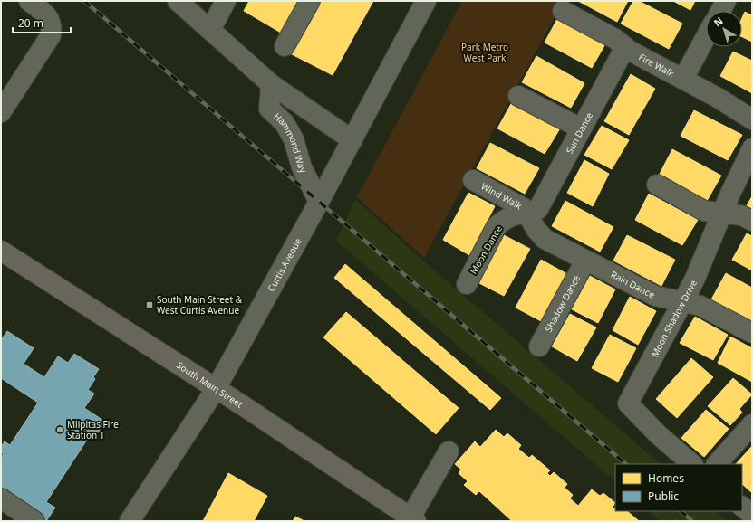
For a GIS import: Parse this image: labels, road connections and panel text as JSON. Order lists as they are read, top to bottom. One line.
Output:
{"streets":{"main road":["South Main Street"],"street":["Fire Walk","Sun Dance","Hammond Way","Wind Walk","Moon Dance","Curtis Avenue","Rain Dance","Shadow Dance","Moon Shadow Drive"]},"crossings":[["Fire Walk","Sun Dance"],["Sun Dance","Wind Walk"],["Sun Dance","Moon Dance"],["Sun Dance","Rain Dance"],["Hammond Way","Curtis Avenue"],["Wind Walk","Moon Dance"],["Wind Walk","Rain Dance"],["Moon Dance","Rain Dance"],["Curtis Avenue","South Main Street"],["Rain Dance","Shadow Dance"],["Rain Dance","Moon Shadow Drive"]],"parks":["Park Metro West Park"],"places":{"transit":["South Main Street & West Curtis Avenue"],"other":["Milpitas Fire Station 1"]},"legend":["Homes","Public"],"scale_bar":"20 m","north":"top left"}
